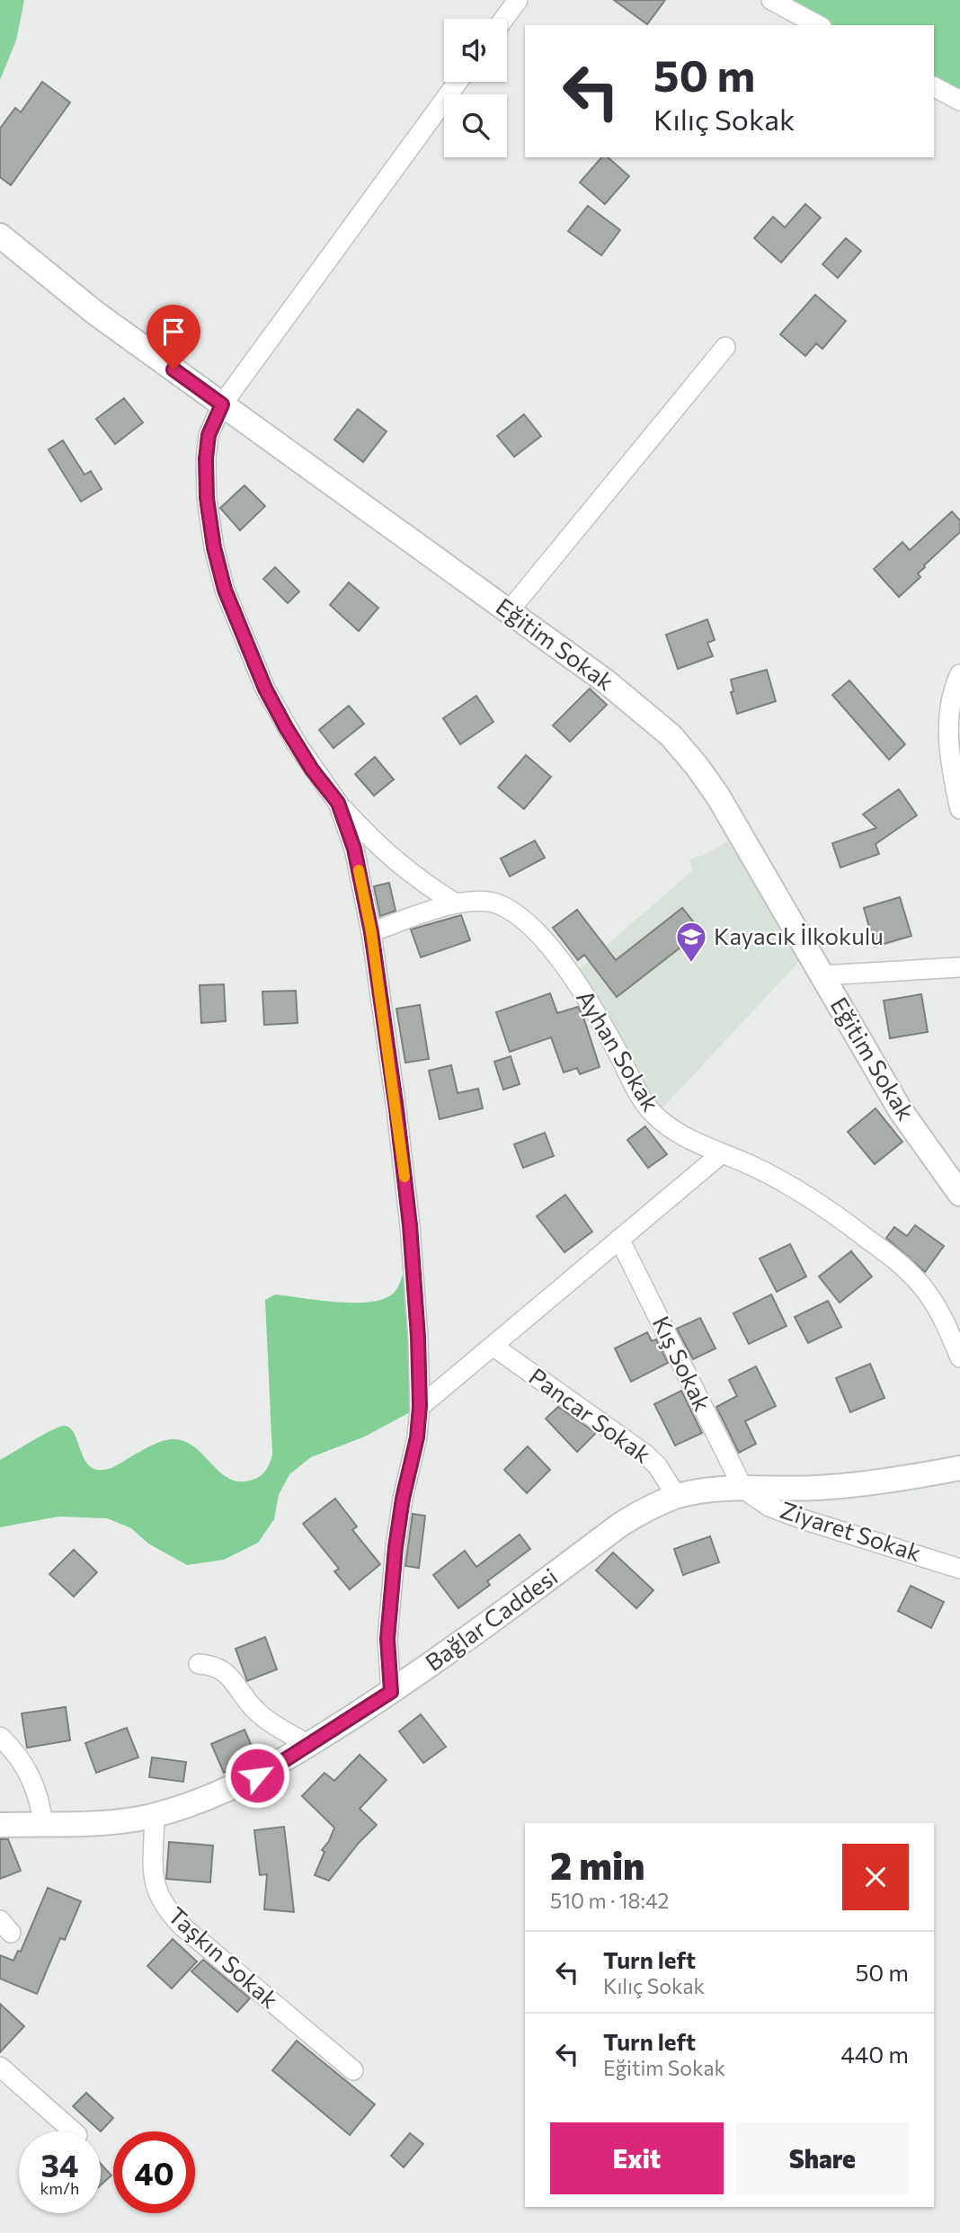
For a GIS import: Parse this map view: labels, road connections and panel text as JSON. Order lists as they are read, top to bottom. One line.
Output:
{"streets":{"street":["Eğitim Sokak","Ayhan Sokak","Kış Sokak","Pancar Sokak","Ziyaret Sokak","Bağlar Caddesi","Taşkın Sokak"]},"crossings":[["Kış Sokak","Ziyaret Sokak"],["Kış Sokak","Bağlar Caddesi"],["Pancar Sokak","Bağlar Caddesi"],["Ziyaret Sokak","Bağlar Caddesi"],["Bağlar Caddesi","Taşkın Sokak"]],"places":{"school or university":["Kayacık İlkokulu"]},"page":{"turn":["50 m","Kılıç Sokak"],"heading":["2 min","510 m · 18:42"],"list":[{"name":"Turn left","note":"Kılıç Sokak","value":"50 m"},{"name":"Turn left","note":"Eğitim Sokak","value":"440 m"}],"buttons":["Exit","Share"],"speed":"34 km/h","limit":"40"}}
